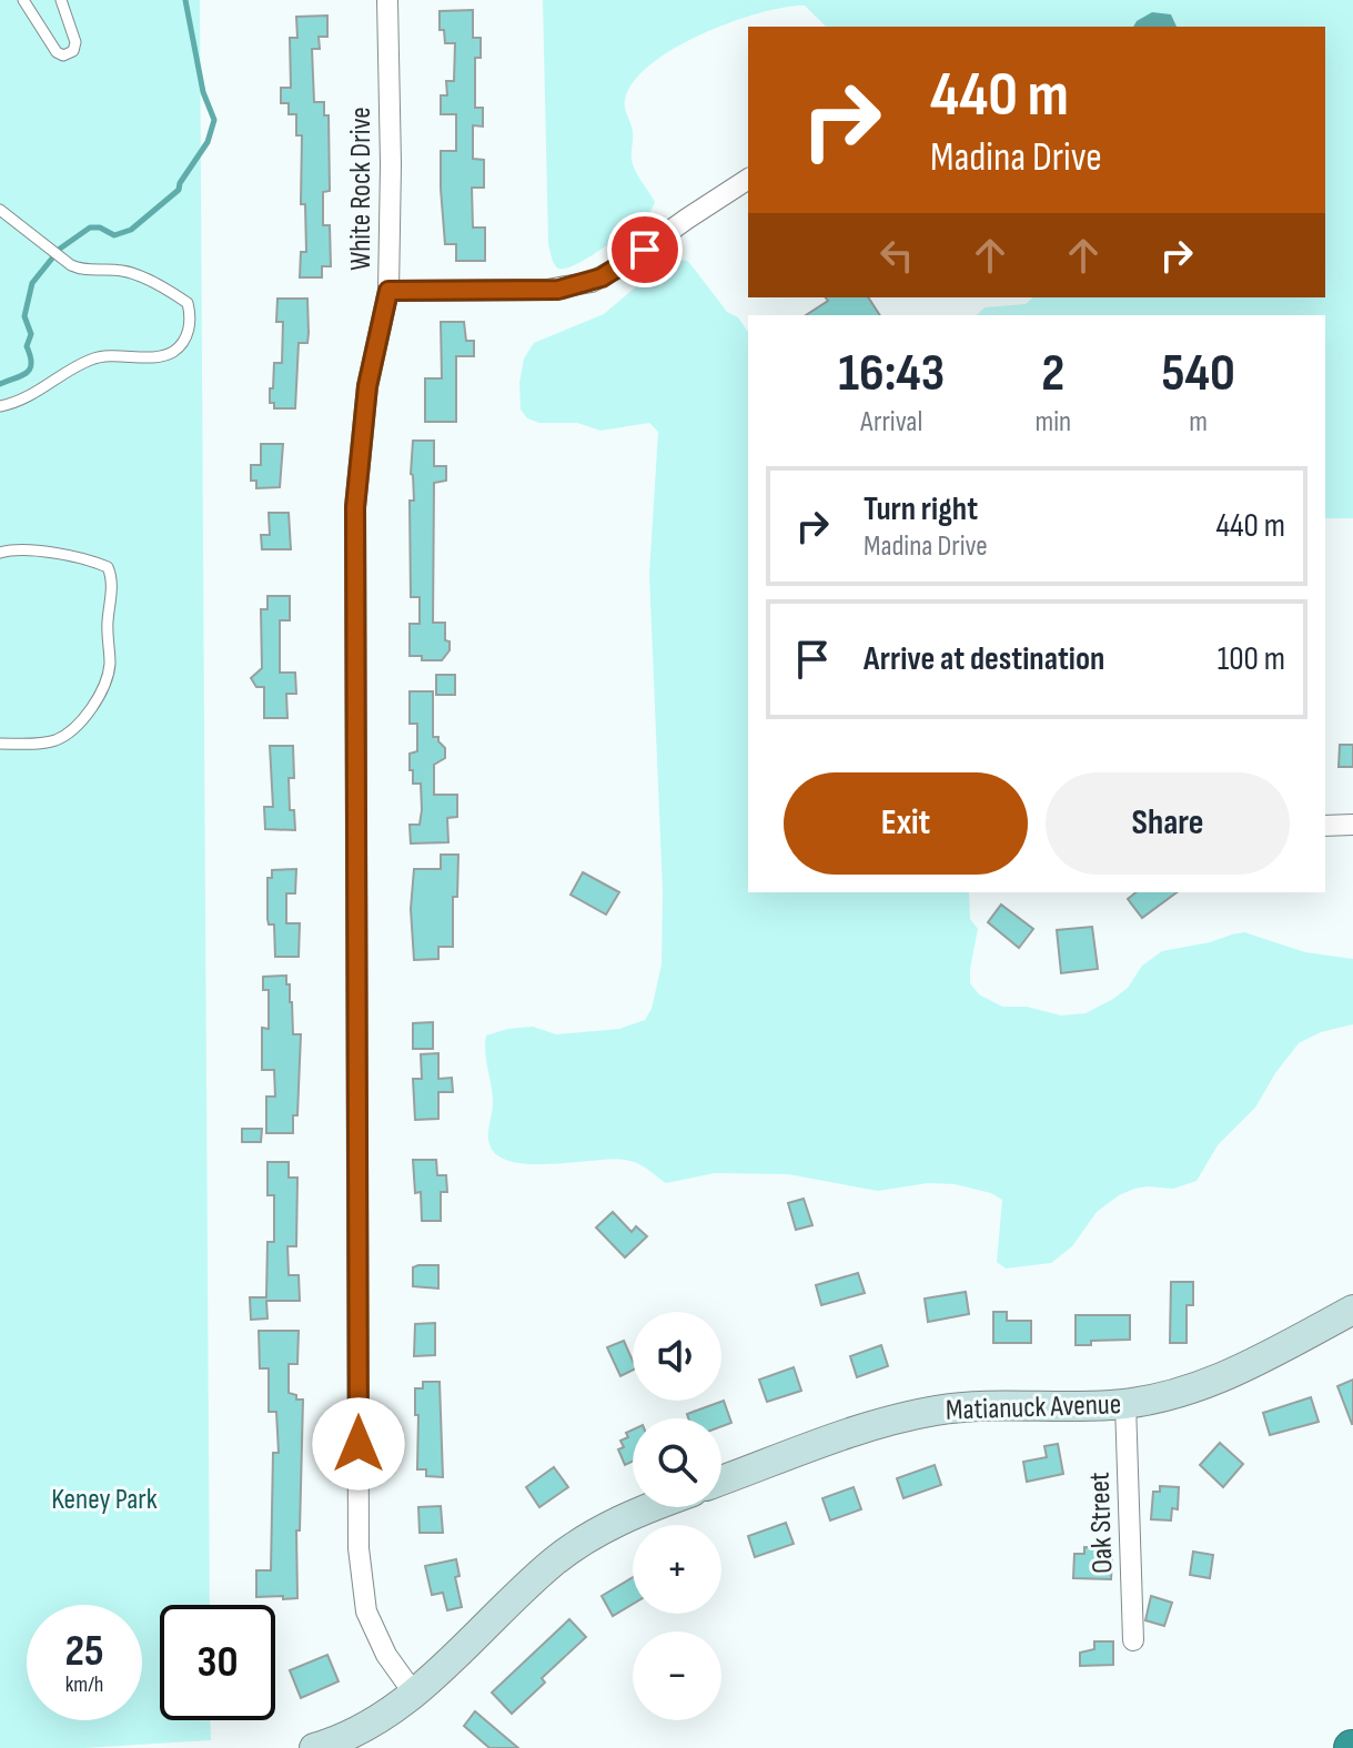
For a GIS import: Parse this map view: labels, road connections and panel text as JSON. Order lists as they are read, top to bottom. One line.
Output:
{"streets":{"street":["White Rock Drive","Matianuck Avenue","Oak Street"]},"crossings":[["Matianuck Avenue","Oak Street"]],"parks":["Keney Park"],"page":{"turn":["440 m","Madina Drive"],"eta":["16:43","Arrival","2","min","540","m"],"list":[{"name":"Turn right","note":"Madina Drive","value":"440 m"},{"name":"Arrive at destination","value":"100 m"}],"buttons":["Exit","Share"],"map_buttons":["+","−"],"speed":"25 km/h","limit":"30"}}
